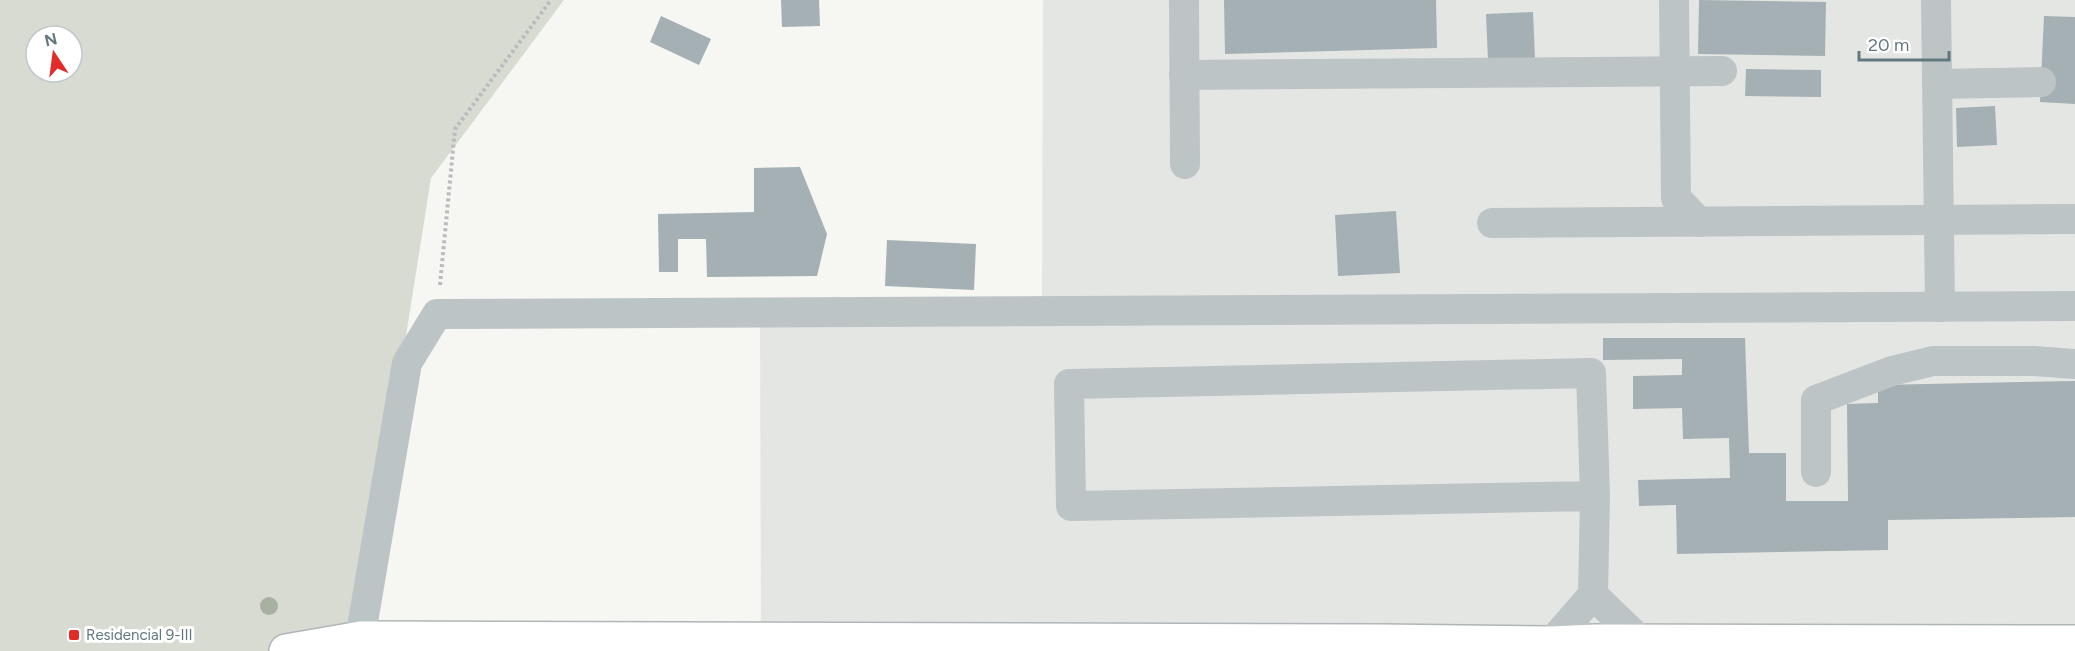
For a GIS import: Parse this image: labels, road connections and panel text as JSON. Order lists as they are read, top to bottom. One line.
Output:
{"places":{"transit":["Residencial 9-III"]},"scale_bar":"20 m","north":"top"}
